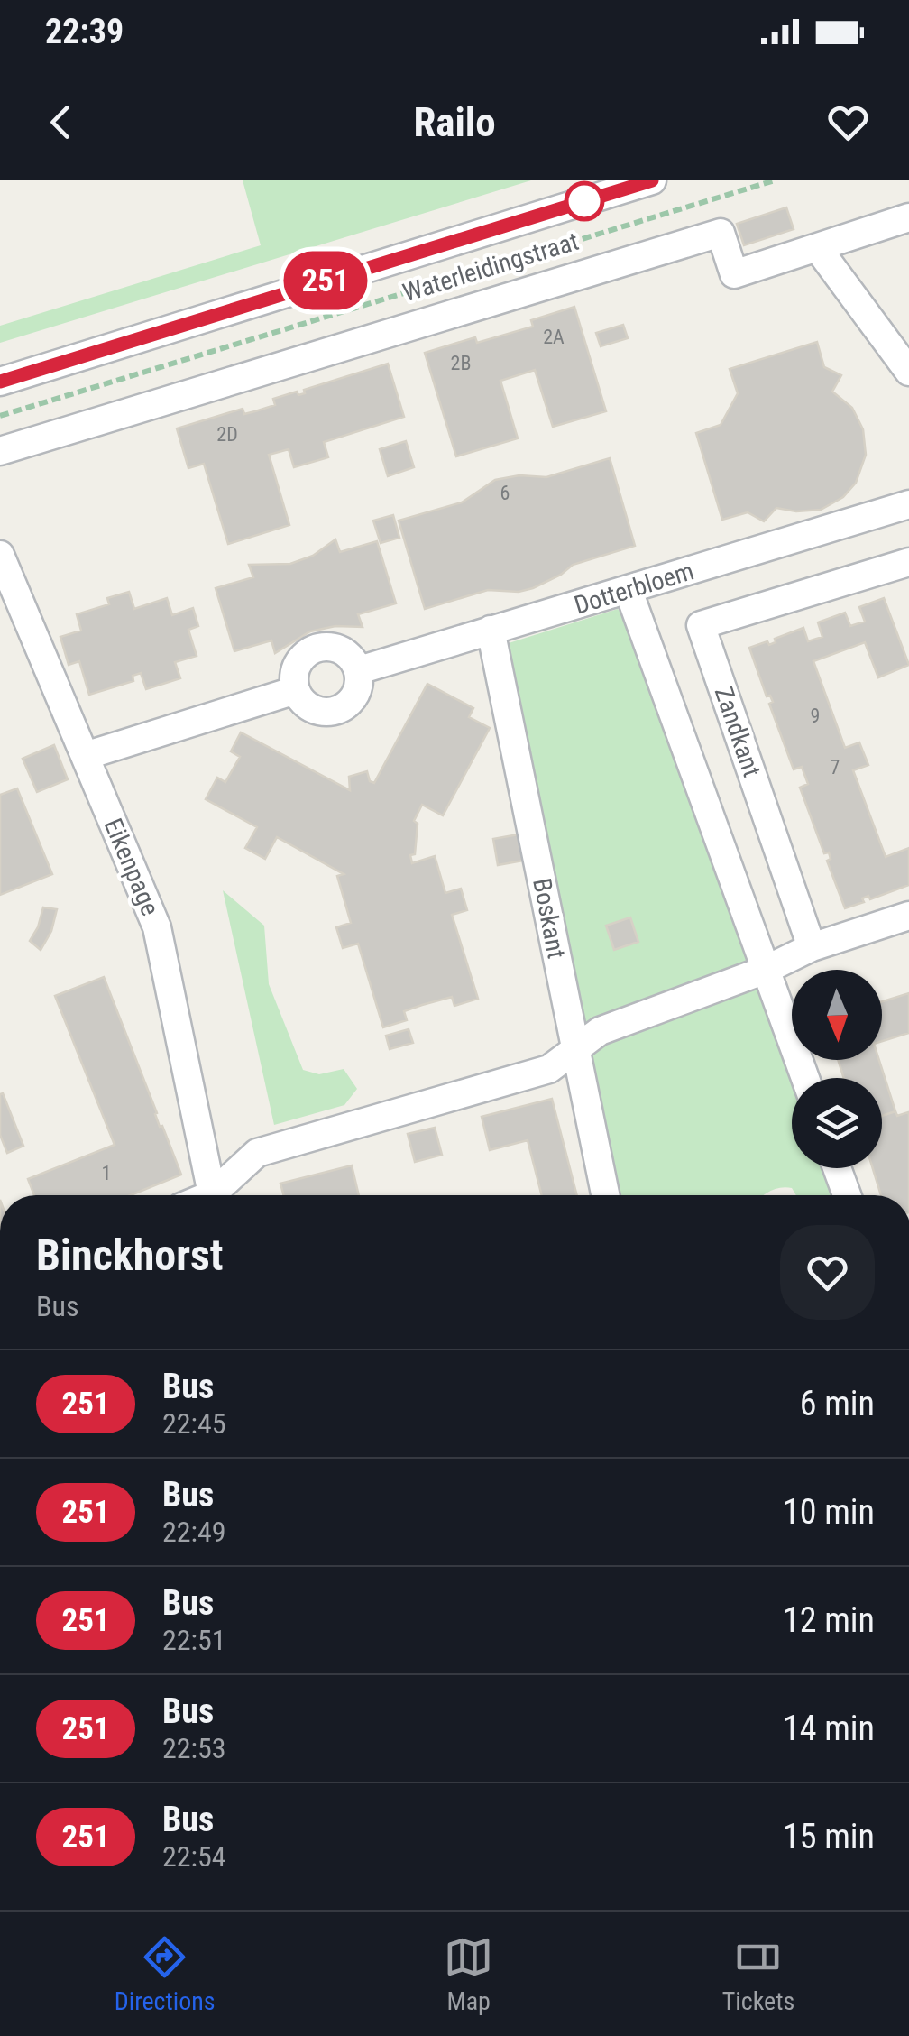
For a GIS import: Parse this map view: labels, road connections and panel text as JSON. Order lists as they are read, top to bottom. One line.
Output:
{"streets":{"street":["Waterleidingstraat","Dotterbloem","Zandkant","Eikenpage","Boskant"]},"crossings":[["Dotterbloem","Boskant"]],"lines":["bus line 251"],"house_numbers":["2A","2B","2D","6","9","7","1"],"north":"bottom","page":{"status":"22:39","header":"Railo","on_map":"251","heading":["Binckhorst","Bus"],"list":[{"mark":"251","name":"Bus","note":"22:45","value":"6 min"},{"mark":"251","name":"Bus","note":"22:49","value":"10 min"},{"mark":"251","name":"Bus","note":"22:51","value":"12 min"},{"mark":"251","name":"Bus","note":"22:53","value":"14 min"},{"mark":"251","name":"Bus","note":"22:54","value":"15 min"}],"tabs":["Directions","Map","Tickets"]}}
